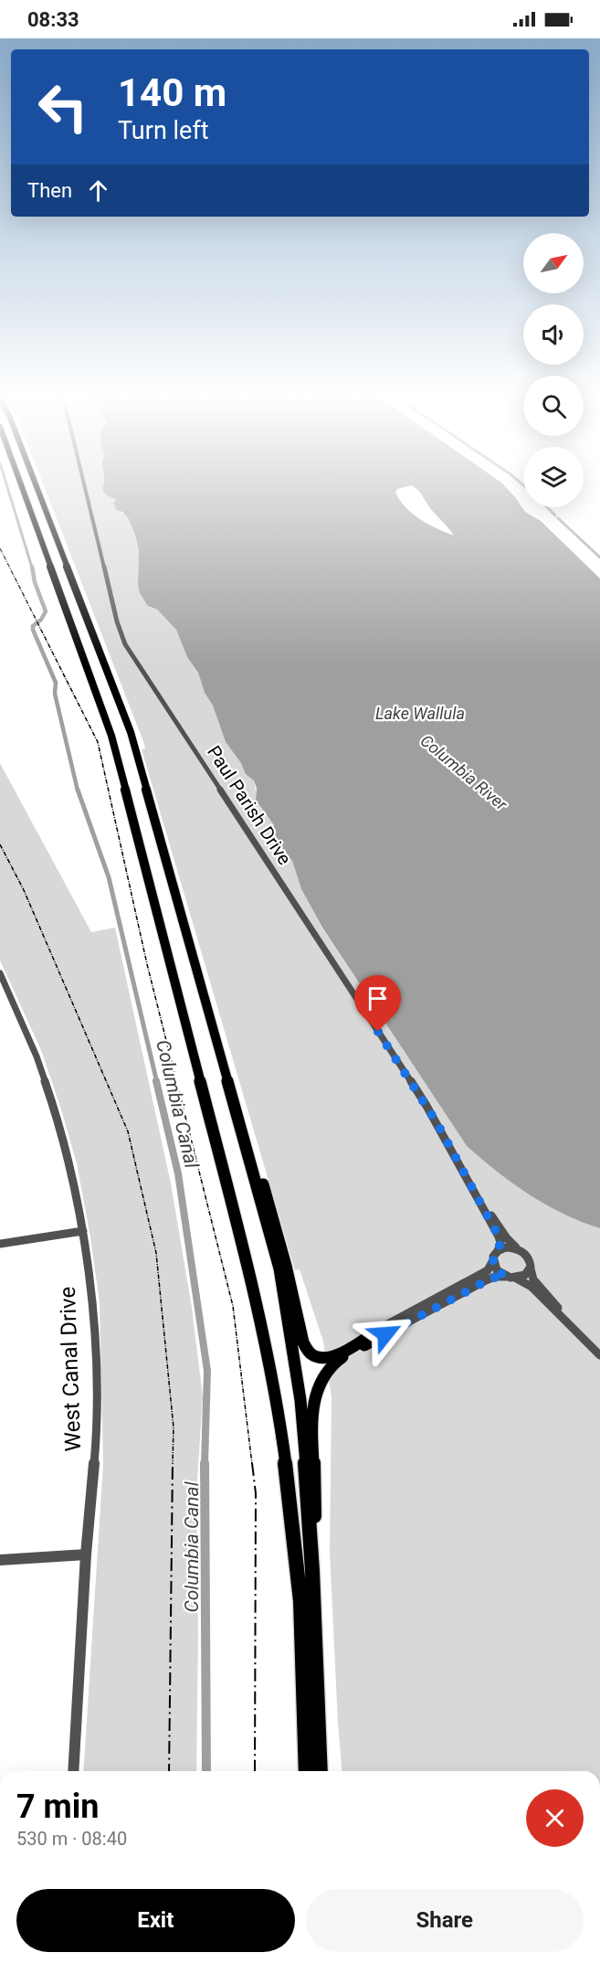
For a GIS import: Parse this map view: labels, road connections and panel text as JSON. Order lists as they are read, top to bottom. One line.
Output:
{"streets":{"street":["Paul Parish Drive","West Canal Drive"]},"water":["Lake Wallula","Columbia River","Columbia Canal"],"north":"top right","page":{"status":"08:33","turn":["140 m","Turn left"],"then":"Then","heading":["7 min","530 m · 08:40"],"buttons":["Exit","Share"]}}
